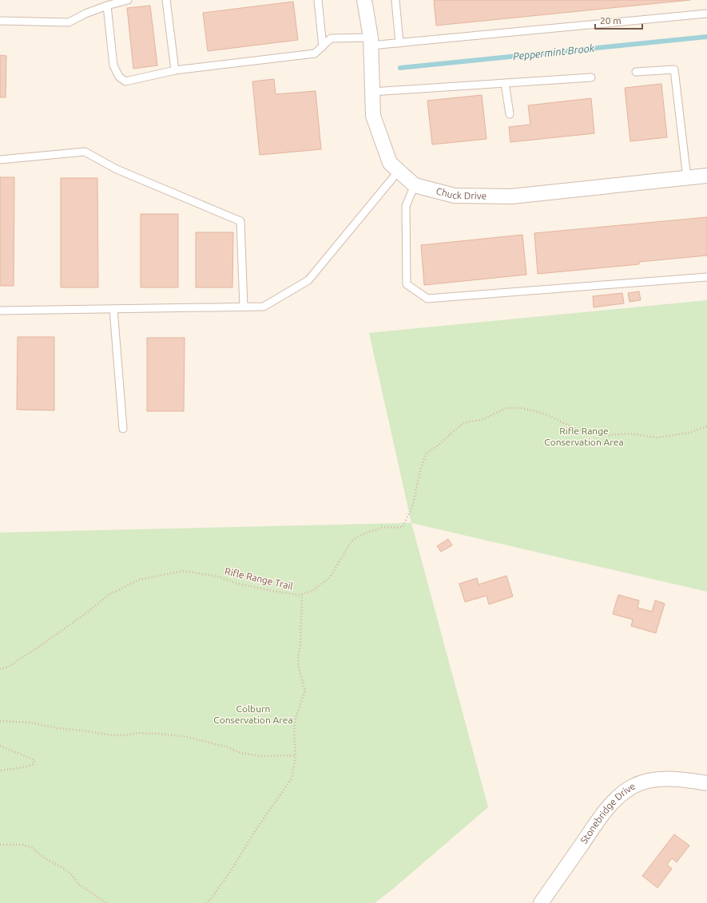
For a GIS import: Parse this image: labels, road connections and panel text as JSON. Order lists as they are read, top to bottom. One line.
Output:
{"streets":{"street":["Chuck Drive","Stonebridge Drive"],"path":["Rifle Range Trail"]},"water":["Peppermint Brook"],"parks":["Rifle Range Conservation Area","Colburn Conservation Area"],"scale_bar":"20 m"}
